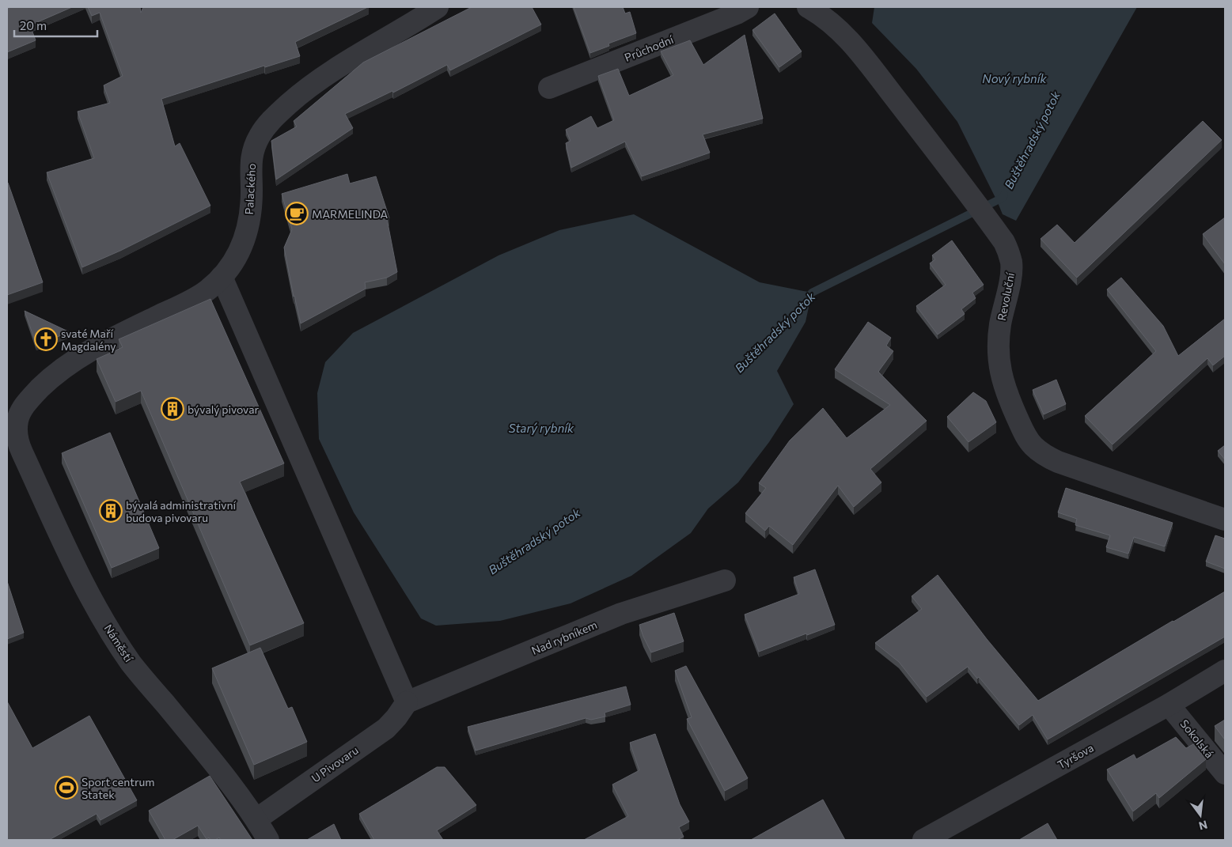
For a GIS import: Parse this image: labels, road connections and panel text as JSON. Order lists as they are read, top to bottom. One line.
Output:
{"streets":{"street":["Průchodní","Palackého","Revoluční","Nad rybníkem","Náměstí","Sokolská","Tyršova","U Pivovaru"]},"crossings":[["Palackého","Náměstí"],["Nad rybníkem","U Pivovaru"],["Náměstí","U Pivovaru"],["Sokolská","Tyršova"]],"water":["Nový rybník","Buštěhradský potok","Starý rybník"],"places":{"cafe":["MARMELINDA"],"church":["svaté Maří Magdalény"],"building":["bývalý pivovar","bývalá administrativní budova pivovaru"],"sports":["Sport centrum Statek"]},"scale_bar":"20 m","north":"bottom"}
